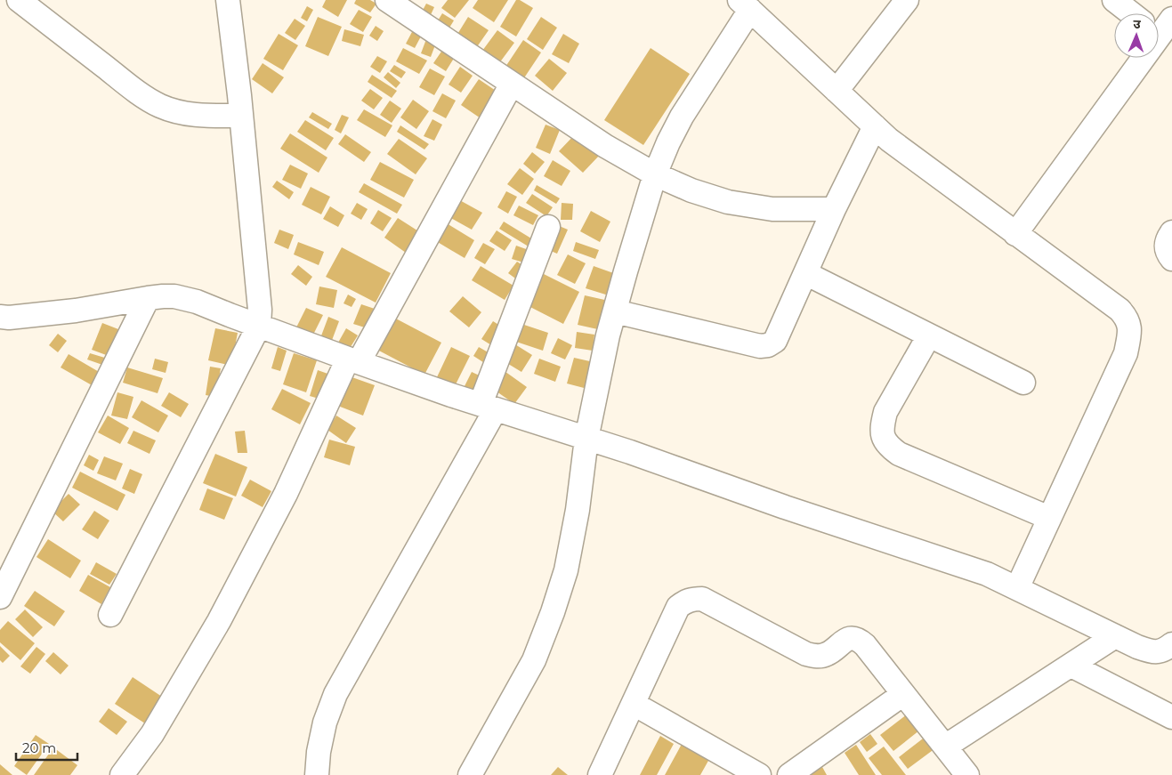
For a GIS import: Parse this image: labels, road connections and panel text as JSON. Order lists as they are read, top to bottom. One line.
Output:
{"scale_bar":"20 m","north":"top"}
